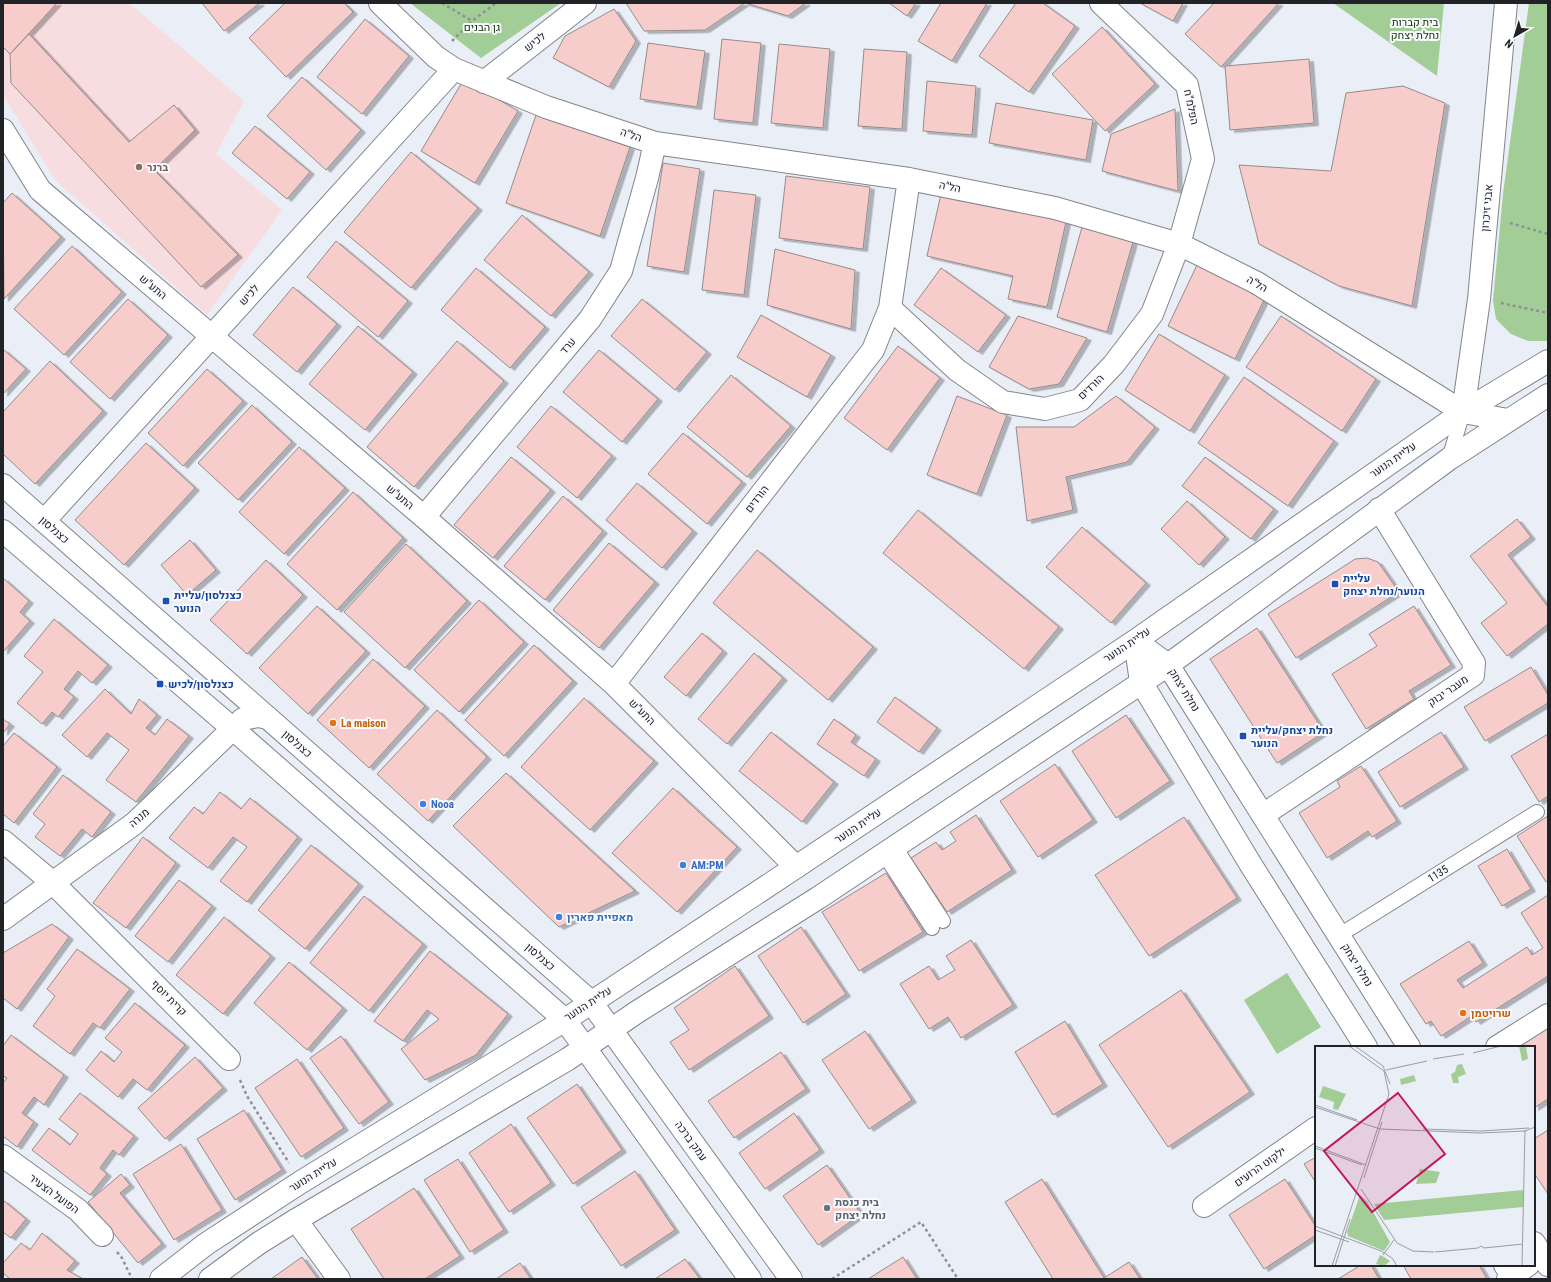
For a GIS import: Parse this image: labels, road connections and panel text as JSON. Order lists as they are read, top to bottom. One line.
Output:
{"streets":{"street":["לכיש","הפלמ\"ח","הל\"ה","אבני זיכרון","התע\"ש","ערד","הורדים","עליית הנוער","כצנלסון","נחלת יצחק","מעבר יבוק","מנרה","קרית יוסף","עמק ברכה","ילקוט הרועים","הפועל הצעיר"],"lane":["1135"]},"crossings":[["לכיש","הל\"ה"],["לכיש","התע\"ש"],["לכיש","כצנלסון"],["הפלמ\"ח","הל\"ה"],["הפלמ\"ח","הורדים"],["הל\"ה","אבני זיכרון"],["הל\"ה","ערד"],["הל\"ה","הורדים"],["הל\"ה","עליית הנוער"],["אבני זיכרון","עליית הנוער"],["התע\"ש","ערד"],["התע\"ש","הורדים"],["התע\"ש","עליית הנוער"],["עליית הנוער","כצנלסון"],["עליית הנוער","נחלת יצחק"],["עליית הנוער","עמק ברכה"],["כצנלסון","מנרה"],["כצנלסון","עמק ברכה"],["נחלת יצחק","מעבר יבוק"],["נחלת יצחק","1135"],["מנרה","קרית יוסף"]],"parks":["בית קברות נחלת יצחק","גן הבנים"],"places":{"other":["ברנר","La maison","Nooa","AM:PM","מאפיית פארין","שרויטמן","בית כנסת נחלת יצחק"],"transit":["עליית הנוער/נחלת יצחק","כצנלסון/עליית הנוער","כצנלסון/לכיש","נחלת יצחק/עליית הנוער"]},"north":"bottom left"}
